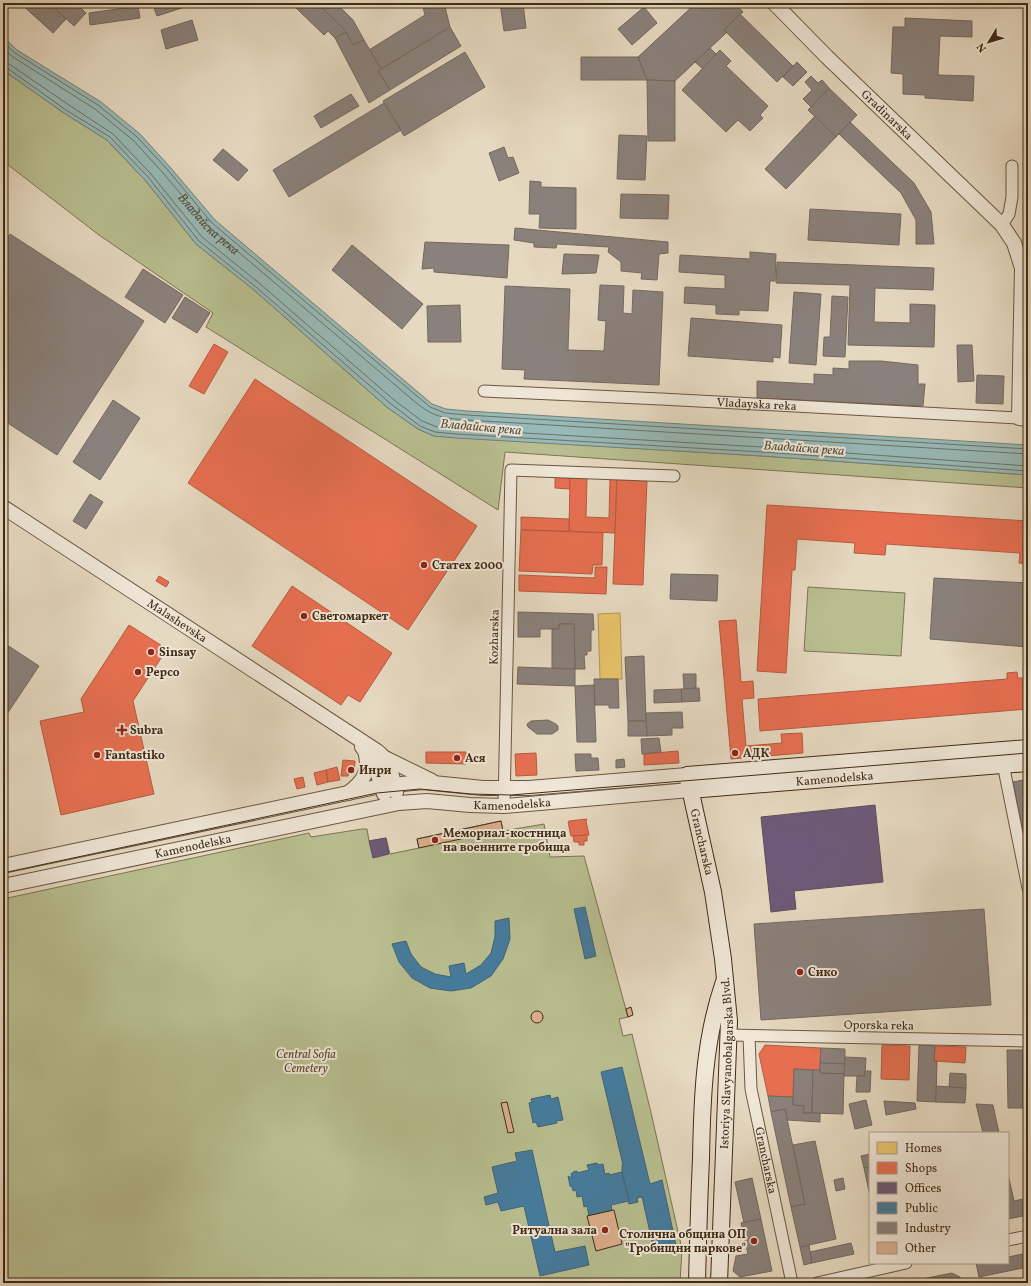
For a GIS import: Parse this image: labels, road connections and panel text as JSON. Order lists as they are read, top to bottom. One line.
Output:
{"streets":{"main road":["Kamenodelska","Grancharska","Istoriya Slavyanobalgarska Blvd."],"street":["Gradinarska","Vladayska reka","Malashevska","Kozharska","Oporska reka"]},"crossings":[["Gradinarska","Vladayska reka"],["Malashevska","Kamenodelska"],["Kozharska","Kamenodelska"],["Kamenodelska","Grancharska"],["Grancharska","Oporska reka"],["Grancharska","Istoriya Slavyanobalgarska Blvd."],["Oporska reka","Istoriya Slavyanobalgarska Blvd."]],"water":["Владайска река"],"parks":["Central Sofia Cemetery"],"places":{"other":["Статех 2000","Светомаркет","Sinsay","Pepco","АДК","Fantastiko","Ася","Инри","Мемориал-костница на военните гробища","Сико","Ритуална зала","Столична община ОП \"Гробищни паркове\""],"health":["Subra"]},"legend":["Homes","Shops","Offices","Public","Industry","Other"],"north":"bottom left"}
